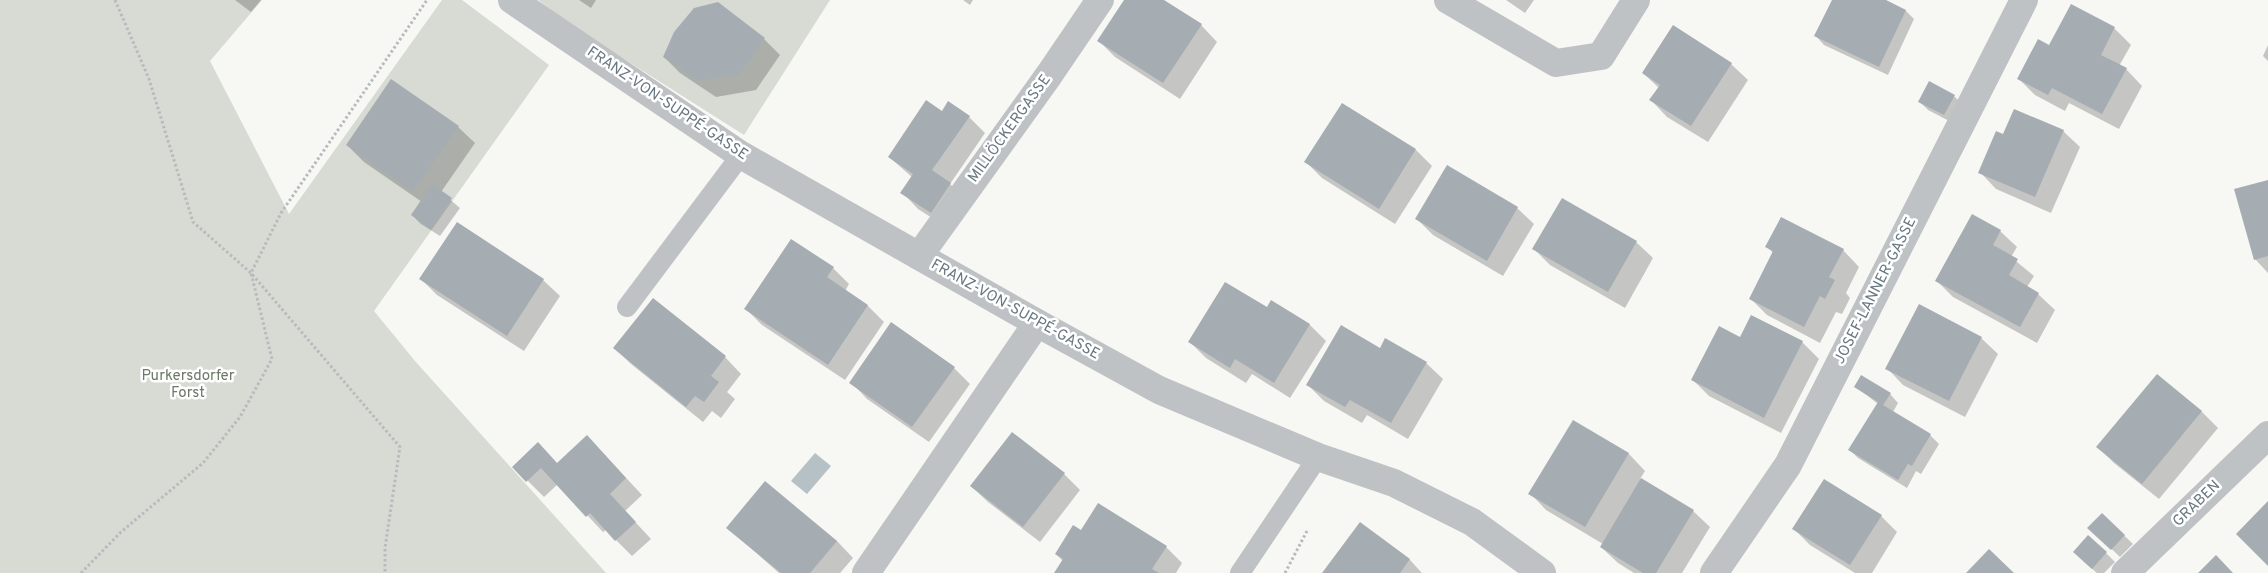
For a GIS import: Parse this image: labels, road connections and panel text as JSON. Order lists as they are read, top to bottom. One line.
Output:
{"streets":{"street":["FRANZ-VON-SUPPÉ-GASSE","MILLÖCKERGASSE","JOSEF-LANNER-GASSE","GRABEN"]},"crossings":[["FRANZ-VON-SUPPÉ-GASSE","MILLÖCKERGASSE"]],"parks":["Purkersdorfer Forst"]}
